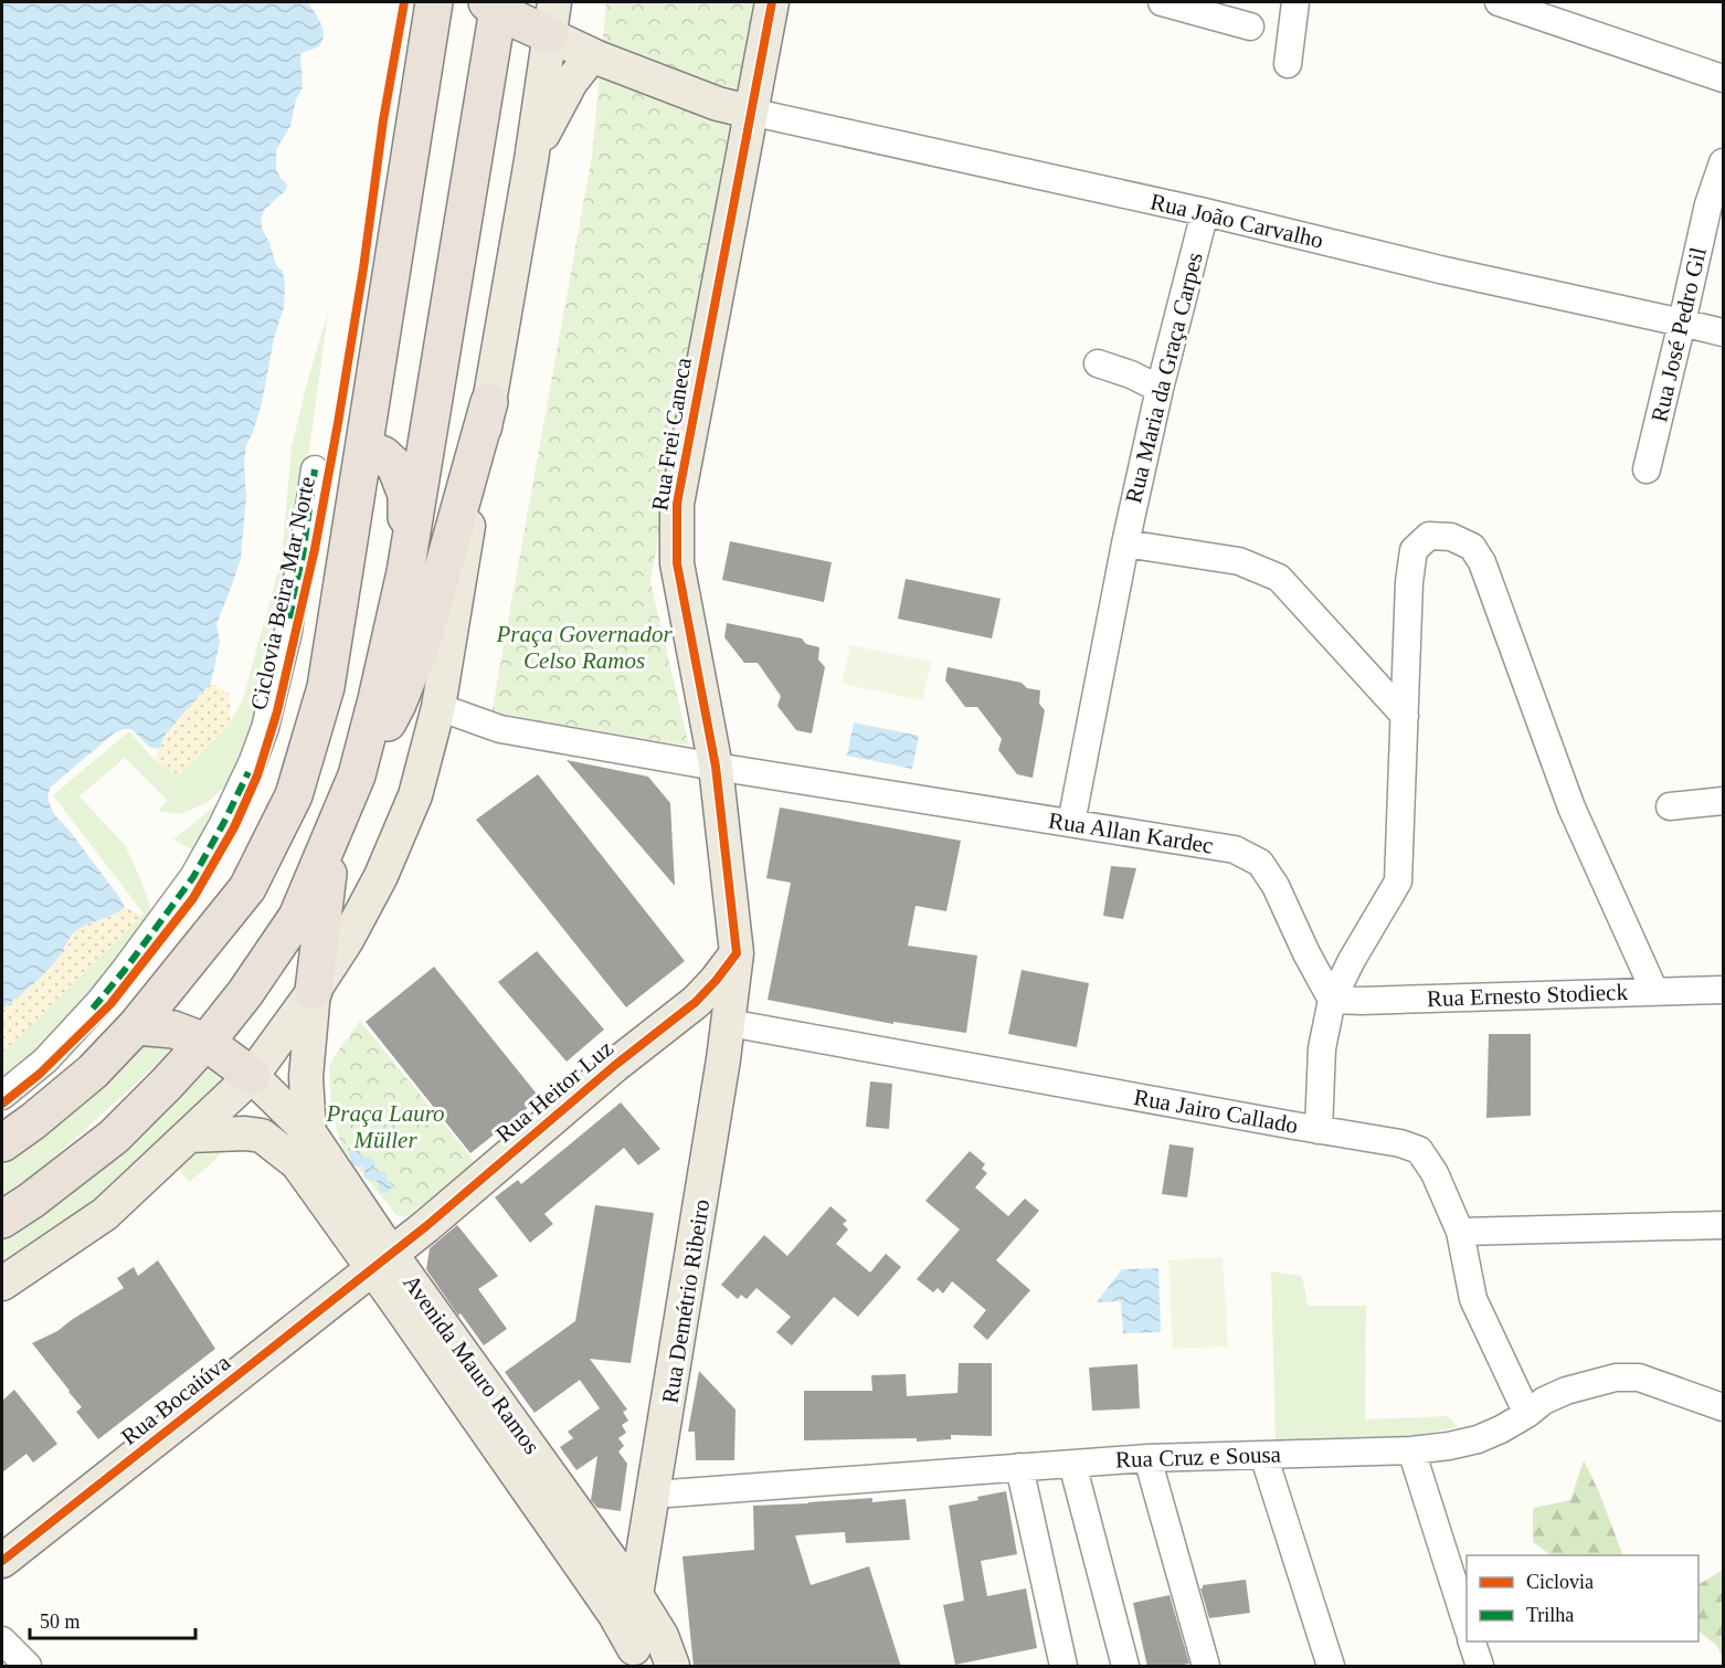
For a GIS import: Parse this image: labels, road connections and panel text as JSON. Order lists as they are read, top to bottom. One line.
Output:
{"streets":{"main road":["Rua Frei Caneca","Rua Heitor Luz","Rua Demétrio Ribeiro","Avenida Mauro Ramos","Rua Bocaiúva"],"street":["Rua João Carvalho","Rua José Pedro Gil","Rua Maria da Graça Carpes","Rua Allan Kardec","Rua Ernesto Stodieck","Rua Jairo Callado","Rua Cruz e Sousa"],"cycle path":["Ciclovia Beira Mar Norte"]},"crossings":[["Rua João Carvalho","Rua José Pedro Gil"],["Rua João Carvalho","Rua Maria da Graça Carpes"],["Rua João Carvalho","Rua Frei Caneca"],["Rua Maria da Graça Carpes","Rua Allan Kardec"],["Rua Frei Caneca","Rua Allan Kardec"],["Rua Frei Caneca","Rua Heitor Luz"],["Rua Frei Caneca","Rua Demétrio Ribeiro"],["Rua Allan Kardec","Rua Ernesto Stodieck"],["Rua Heitor Luz","Rua Demétrio Ribeiro"],["Rua Heitor Luz","Avenida Mauro Ramos"],["Rua Heitor Luz","Rua Bocaiúva"],["Rua Jairo Callado","Rua Demétrio Ribeiro"],["Rua Jairo Callado","Rua Cruz e Sousa"],["Rua Demétrio Ribeiro","Avenida Mauro Ramos"],["Rua Demétrio Ribeiro","Rua Cruz e Sousa"],["Avenida Mauro Ramos","Rua Bocaiúva"]],"parks":["Praça Governador Celso Ramos","Praça Lauro Müller"],"legend":["Ciclovia","Trilha"],"scale_bar":"50 m"}
